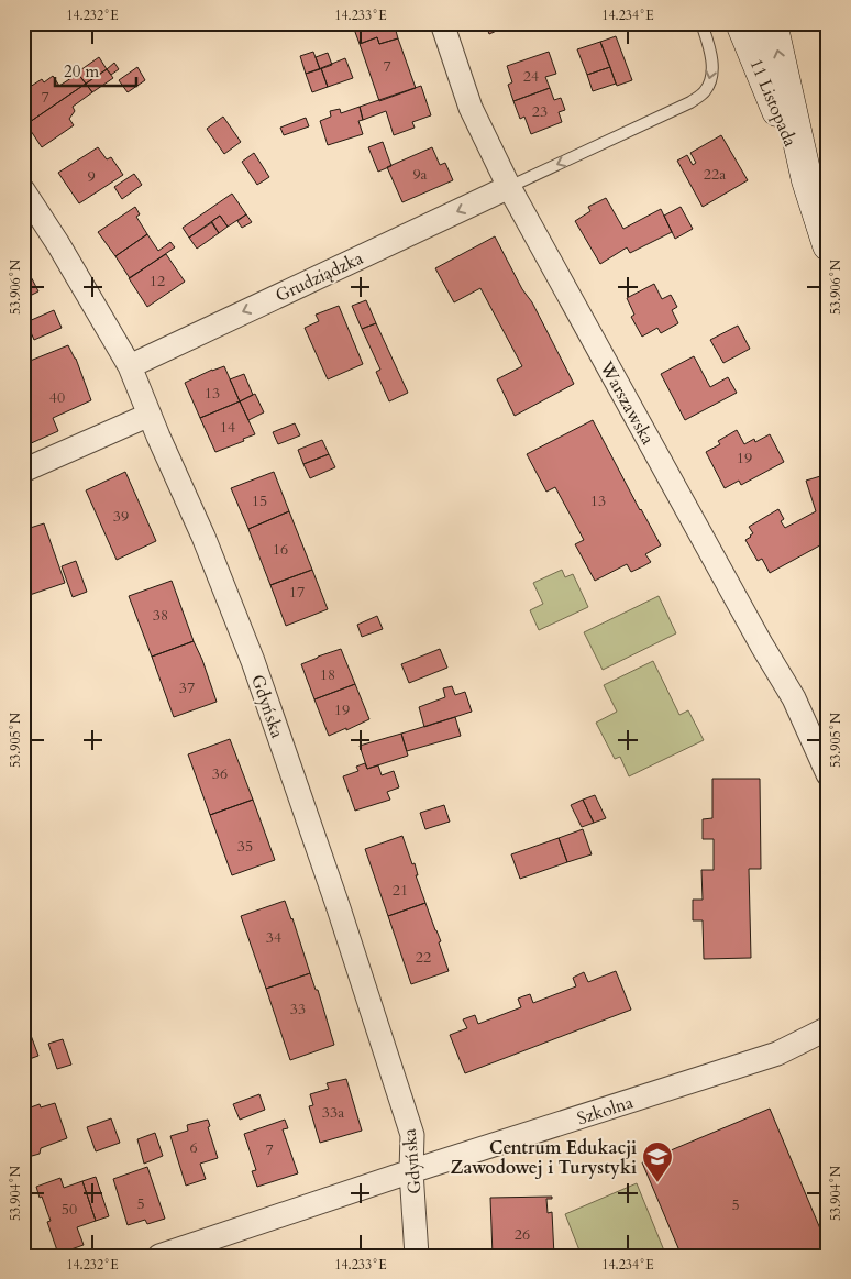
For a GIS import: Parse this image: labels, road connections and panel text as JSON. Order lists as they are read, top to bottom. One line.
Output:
{"streets":{"street":["11 Listopada","Grudziądzka","Warszawska","Gdyńska","Szkolna"]},"crossings":[["Grudziądzka","Warszawska"],["Grudziądzka","Gdyńska"],["Gdyńska","Szkolna"]],"one_way":["Grudziądzka"],"places":{"school or university":["Centrum Edukacji Zawodowej i Turystyki"]},"house_numbers":["7","24","7","23","9a","22a","9","12","13","40","14","19","15","13","39","16","17","38","18","37","19","36","35","21","34","22","33","33a","6","7","5","5","50","26"],"scale_bar":"20 m","coordinates":["14.232°E","14.233°E","14.234°E","53.906°N","53.905°N","53.904°N"]}
